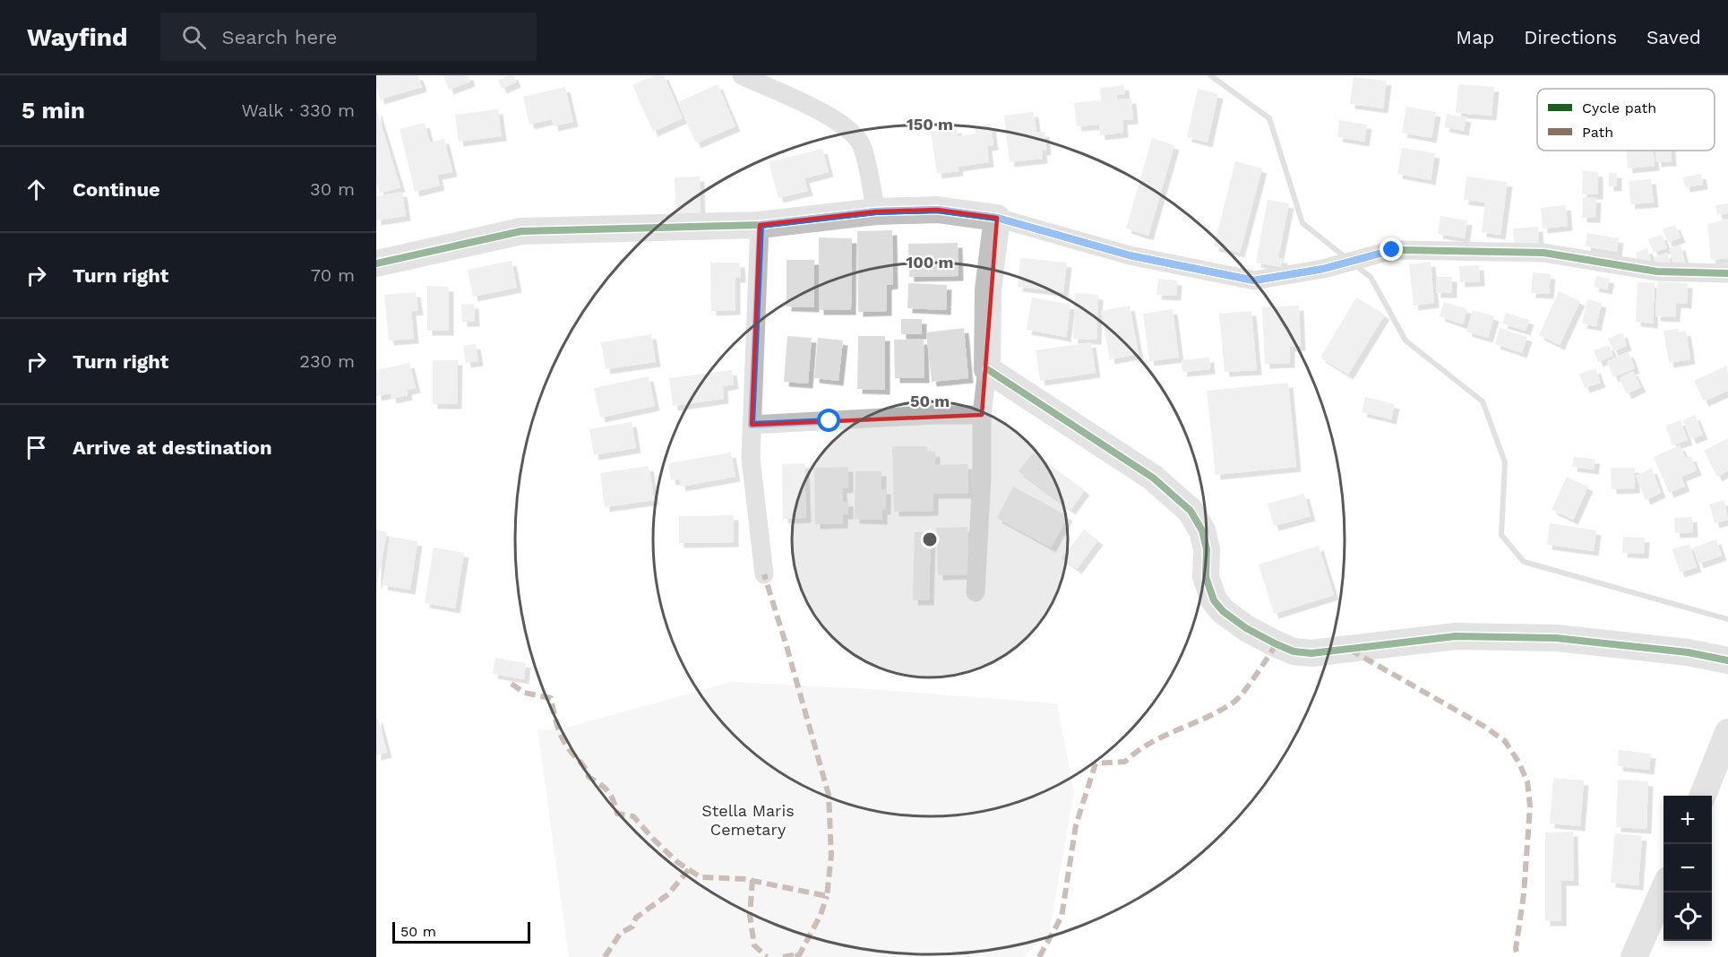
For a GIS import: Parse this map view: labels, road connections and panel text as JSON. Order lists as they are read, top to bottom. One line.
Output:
{"parks":["Stella Maris Cemetary"],"legend":["Cycle path","Path"],"scale_bar":"50 m","page":{"header":"Wayfind","search":"Search here","nav":["Map","Directions","Saved"],"heading":["5 min","Walk · 330 m"],"list":[["Continue","30 m"],["Turn right","70 m"],["Turn right","230 m"],"Arrive at destination"],"map_buttons":["+","−"],"scale":"50 m"},"rings":["150 m","100 m","50 m"]}
